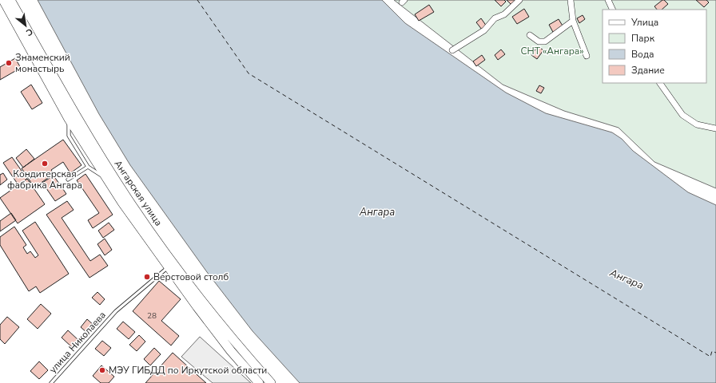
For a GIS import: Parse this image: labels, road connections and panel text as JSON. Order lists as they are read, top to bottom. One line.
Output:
{"streets":{"main road":["Ангарская улица"],"lane":["улица Николаева"]},"crossings":[["Ангарская улица","улица Николаева"]],"water":["Ангара"],"parks":["СНТ «Ангара»"],"places":["Знаменский монастырь","Кондитерская фабрика Ангара","Верстовой столб","МЭУ ГИБДД по Иркутской области"],"house_numbers":["28"],"legend":["Улица","Парк","Вода","Здание"],"north":"bottom right"}
